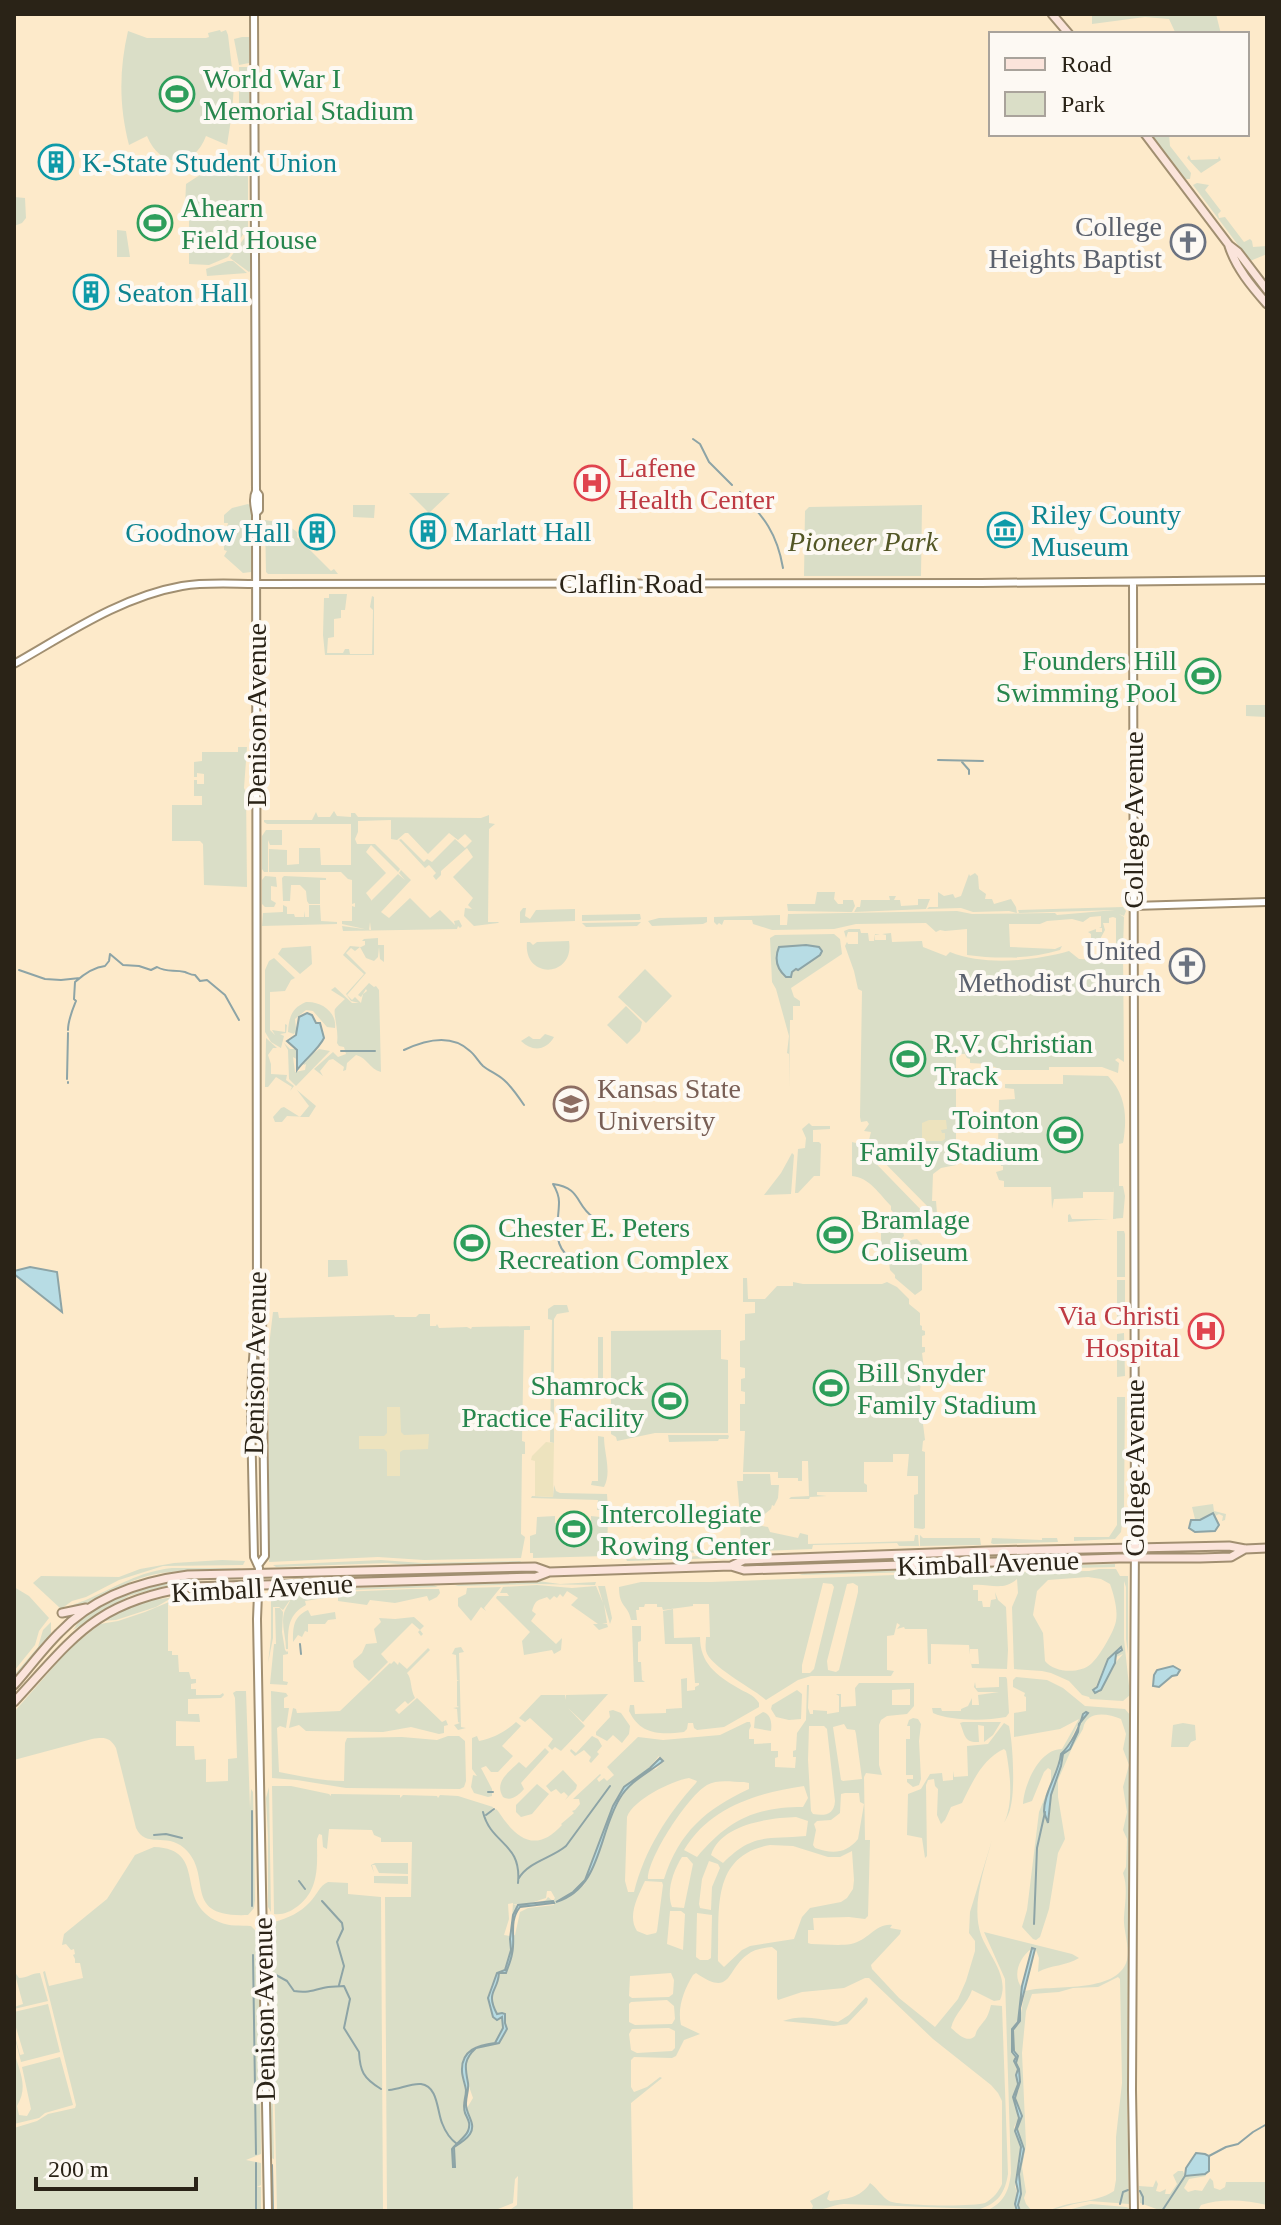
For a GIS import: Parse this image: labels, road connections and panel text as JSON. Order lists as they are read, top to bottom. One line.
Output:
{"streets":{"main road":["Kimball Avenue"],"street":["Claflin Road","Denison Avenue","College Avenue"]},"crossings":[["Claflin Road","Denison Avenue"],["Claflin Road","College Avenue"],["Denison Avenue","Kimball Avenue"],["College Avenue","Kimball Avenue"]],"parks":["Pioneer Park"],"places":{"sports":["World War I Memorial Stadium","Ahearn Field House","Founders Hill Swimming Pool","R.V. Christian Track","Tointon Family Stadium","Bramlage Coliseum","Chester E. Peters Recreation Complex","Bill Snyder Family Stadium","Shamrock Practice Facility","Intercollegiate Rowing Center"],"building":["K-State Student Union","Seaton Hall","Marlatt Hall","Goodnow Hall"],"church":["College Heights Baptist","United Methodist Church"],"hospital":["Lafene Health Center","Via Christi Hospital"],"museum":["Riley County Museum"],"school or university":["Kansas State University"]},"legend":["Road","Park"],"scale_bar":"200 m"}
